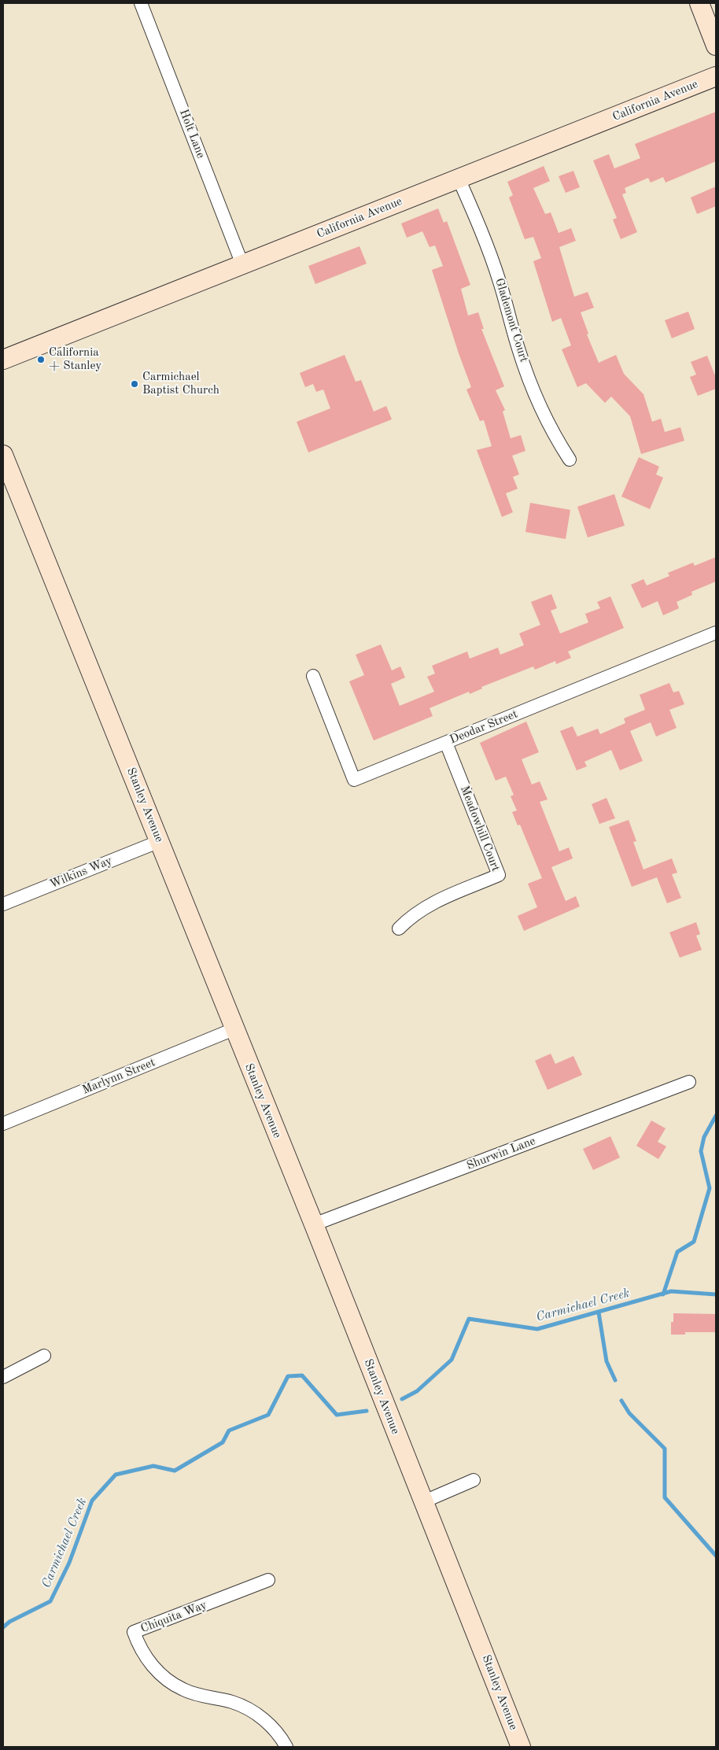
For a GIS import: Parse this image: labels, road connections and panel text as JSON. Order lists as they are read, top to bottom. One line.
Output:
{"streets":{"street":["California Avenue","Holt Lane","Glademont Court","Deodar Street","Stanley Avenue","Meadowhill Court","Wilkins Way","Marlynn Street","Shurwin Lane","Chiquita Way"]},"crossings":[["California Avenue","Holt Lane"],["California Avenue","Glademont Court"],["Deodar Street","Meadowhill Court"],["Stanley Avenue","Wilkins Way"],["Stanley Avenue","Marlynn Street"],["Stanley Avenue","Shurwin Lane"]],"water":["Carmichael Creek"],"places":["California + Stanley","Carmichael Baptist Church"]}
